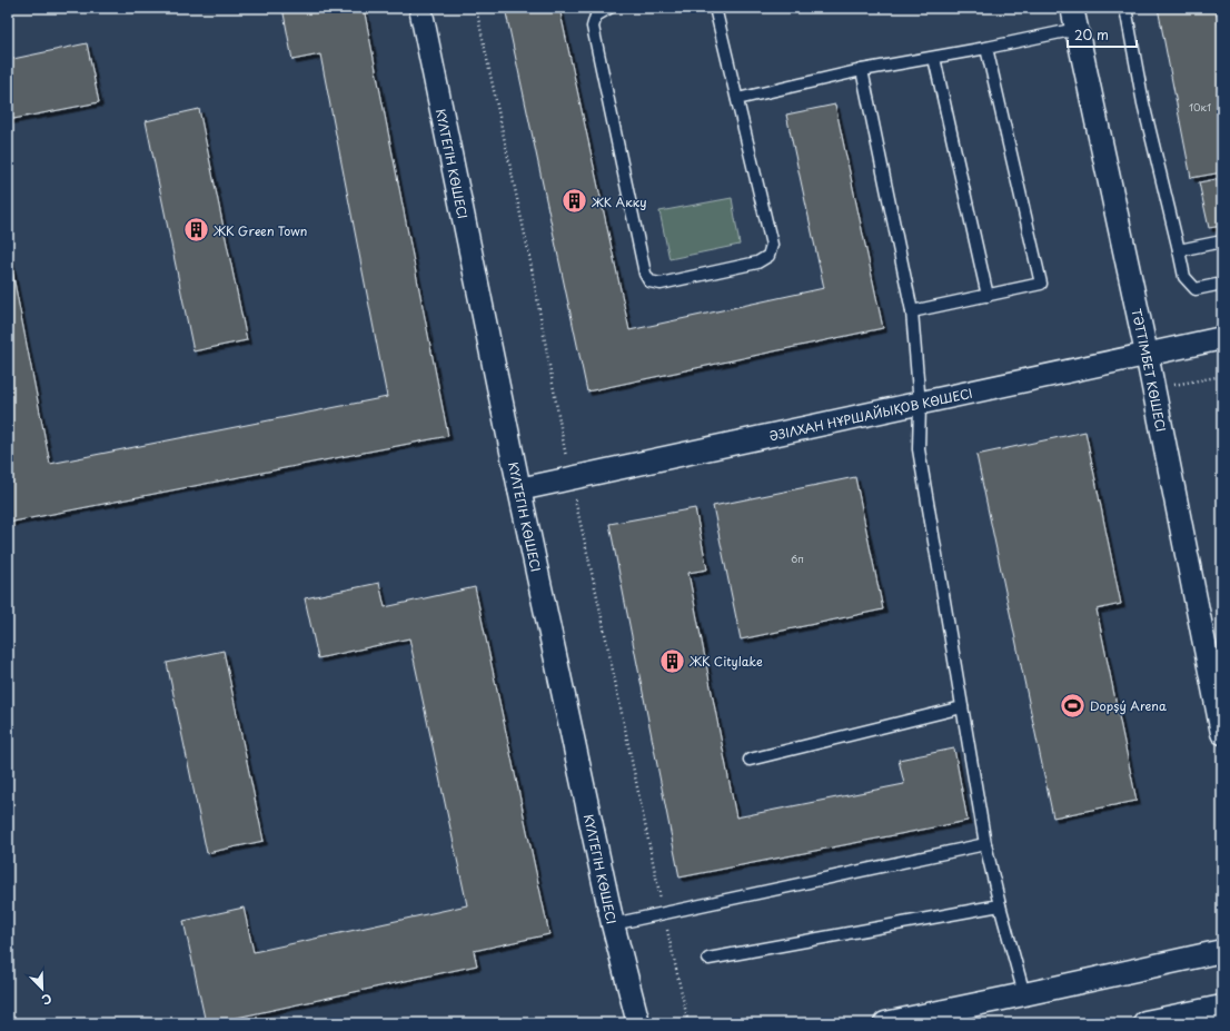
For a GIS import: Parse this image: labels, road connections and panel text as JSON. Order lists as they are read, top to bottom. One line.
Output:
{"streets":{"street":["КҮЛТЕГІН КӨШЕСІ","ТӘТТІМБЕТ КӨШЕСІ","ӘЗІЛХАН НҰРШАЙЫҚОВ КӨШЕСІ"]},"crossings":[["КҮЛТЕГІН КӨШЕСІ","ӘЗІЛХАН НҰРШАЙЫҚОВ КӨШЕСІ"],["ТӘТТІМБЕТ КӨШЕСІ","ӘЗІЛХАН НҰРШАЙЫҚОВ КӨШЕСІ"]],"places":{"building":["ЖК Акку","ЖК Green Town","ЖК Citylake"],"sports":["Dopșý Arena"]},"house_numbers":["10к1","6п"],"scale_bar":"20 m","north":"bottom right"}
